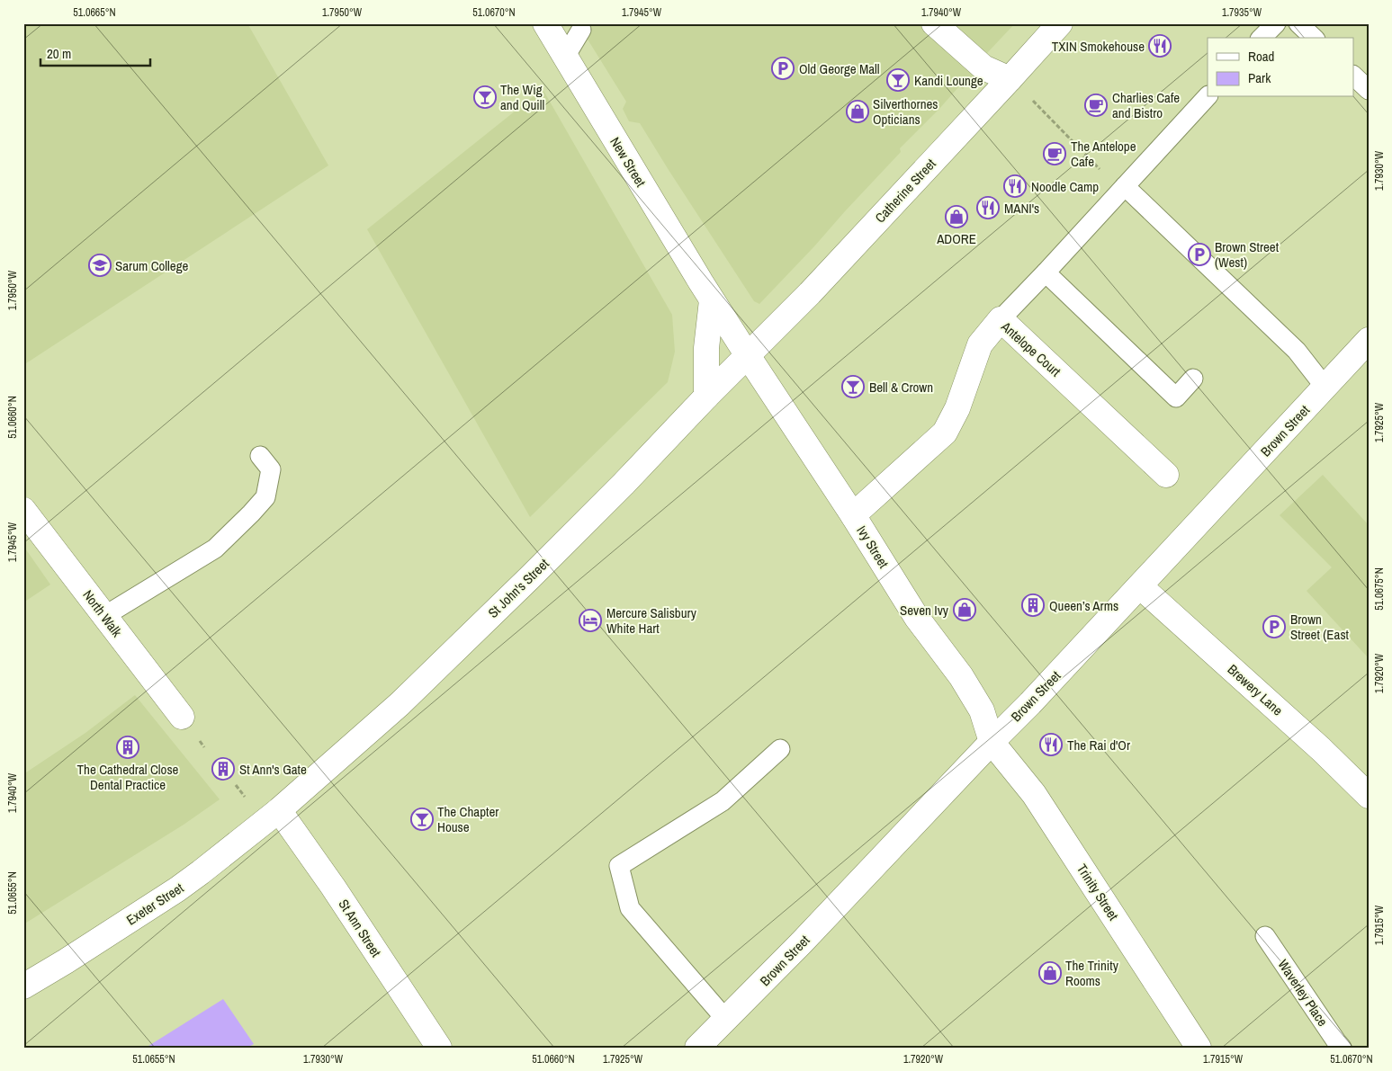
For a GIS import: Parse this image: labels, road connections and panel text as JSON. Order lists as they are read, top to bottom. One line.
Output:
{"streets":{"street":["New Street","Catherine Street","Antelope Court","Brown Street","Ivy Street","St John's Street","North Walk","Brewery Lane","Trinity Street","Exeter Street","St Ann Street"],"lane":["Waverley Place"]},"crossings":[["New Street","Catherine Street"],["New Street","Ivy Street"],["New Street","St John's Street"],["Catherine Street","Ivy Street"],["Catherine Street","St John's Street"],["Antelope Court","Ivy Street"],["Brown Street","Ivy Street"],["Brown Street","Brewery Lane"],["Brown Street","Trinity Street"],["Ivy Street","St John's Street"],["Ivy Street","Trinity Street"],["St John's Street","Exeter Street"],["St John's Street","St Ann Street"],["Exeter Street","St Ann Street"]],"places":{"restaurant":["TXIN Smokehouse","Noodle Camp","MANI's","The Rai d'Or"],"parking":["Old George Mall","Brown Street (West)","Brown Street (East"],"bar":["Kandi Lounge","The Wig and Quill","Bell & Crown","The Chapter House"],"cafe":["Charlies Cafe and Bistro","The Antelope Cafe"],"shop":["Silverthornes Opticians","ADORE","Seven Ivy","The Trinity Rooms"],"school or university":["Sarum College"],"building":["Queen’s Arms","The Cathedral Close Dental Practice","St Ann's Gate"],"hotel":["Mercure Salisbury White Hart"]},"legend":["Road","Park"],"scale_bar":"20 m","coordinates":["51.0665°N","1.7950°W","51.0670°N","1.7945°W","1.7940°W","1.7935°W","1.7930°W","51.0660°N","1.7925°W","51.0675°N","1.7920°W","51.0655°N","1.7915°W"]}
